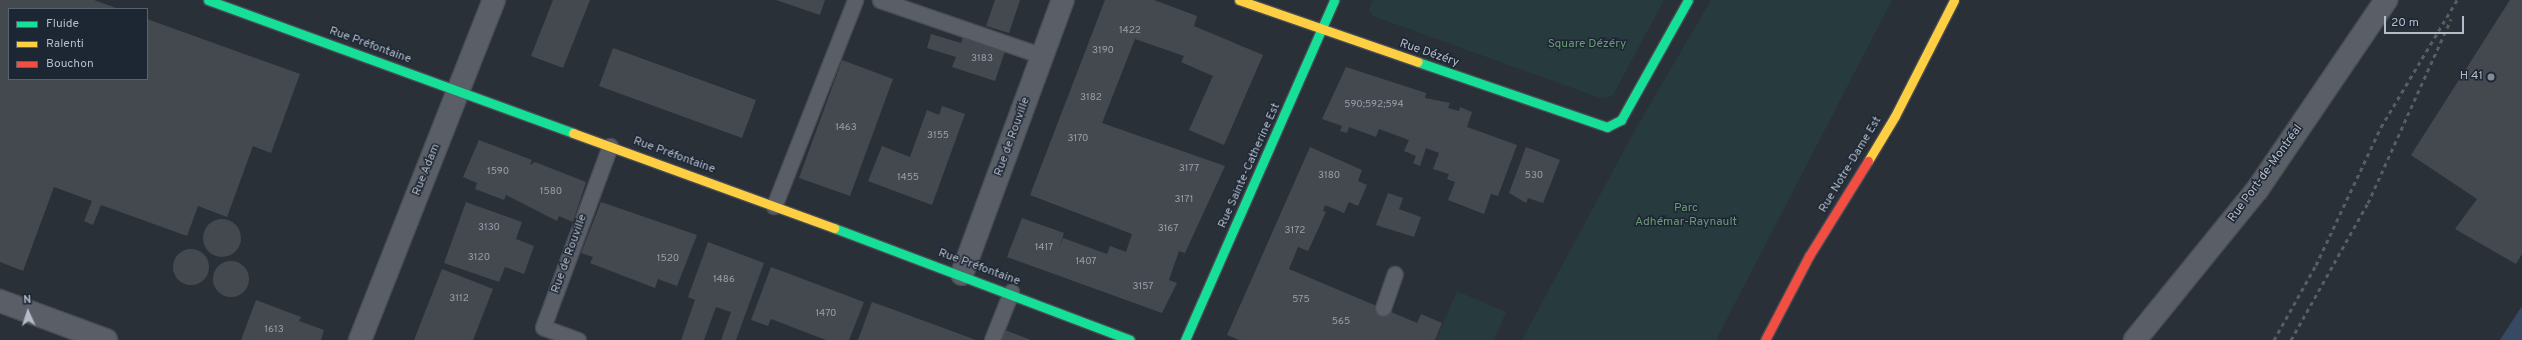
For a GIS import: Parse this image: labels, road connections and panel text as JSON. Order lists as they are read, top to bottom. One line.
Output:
{"streets":{"street":["Rue Préfontaine","Rue Dézéry","Rue de Rouville","Rue Notre-Dame Est","Rue Sainte-Catherine Est","Rue Adam","Rue Port-de-Montréal"]},"crossings":[["Rue Préfontaine","Rue de Rouville"],["Rue Préfontaine","Rue Adam"],["Rue Dézéry","Rue Sainte-Catherine Est"]],"parks":["Square Dézéry","Parc Adhémar-Raynault"],"places":["H 41"],"house_numbers":["1422","3190","3183","3182","590;592;594","1463","3155","3170","3177","1590","3180","530","1455","1580","3171","3130","3167","3172","1417","3120","1520","1407","1486","3157","3112","575","1470","565","1613"],"legend":["Fluide","Ralenti","Bouchon"],"scale_bar":"20 m","north":"top"}
